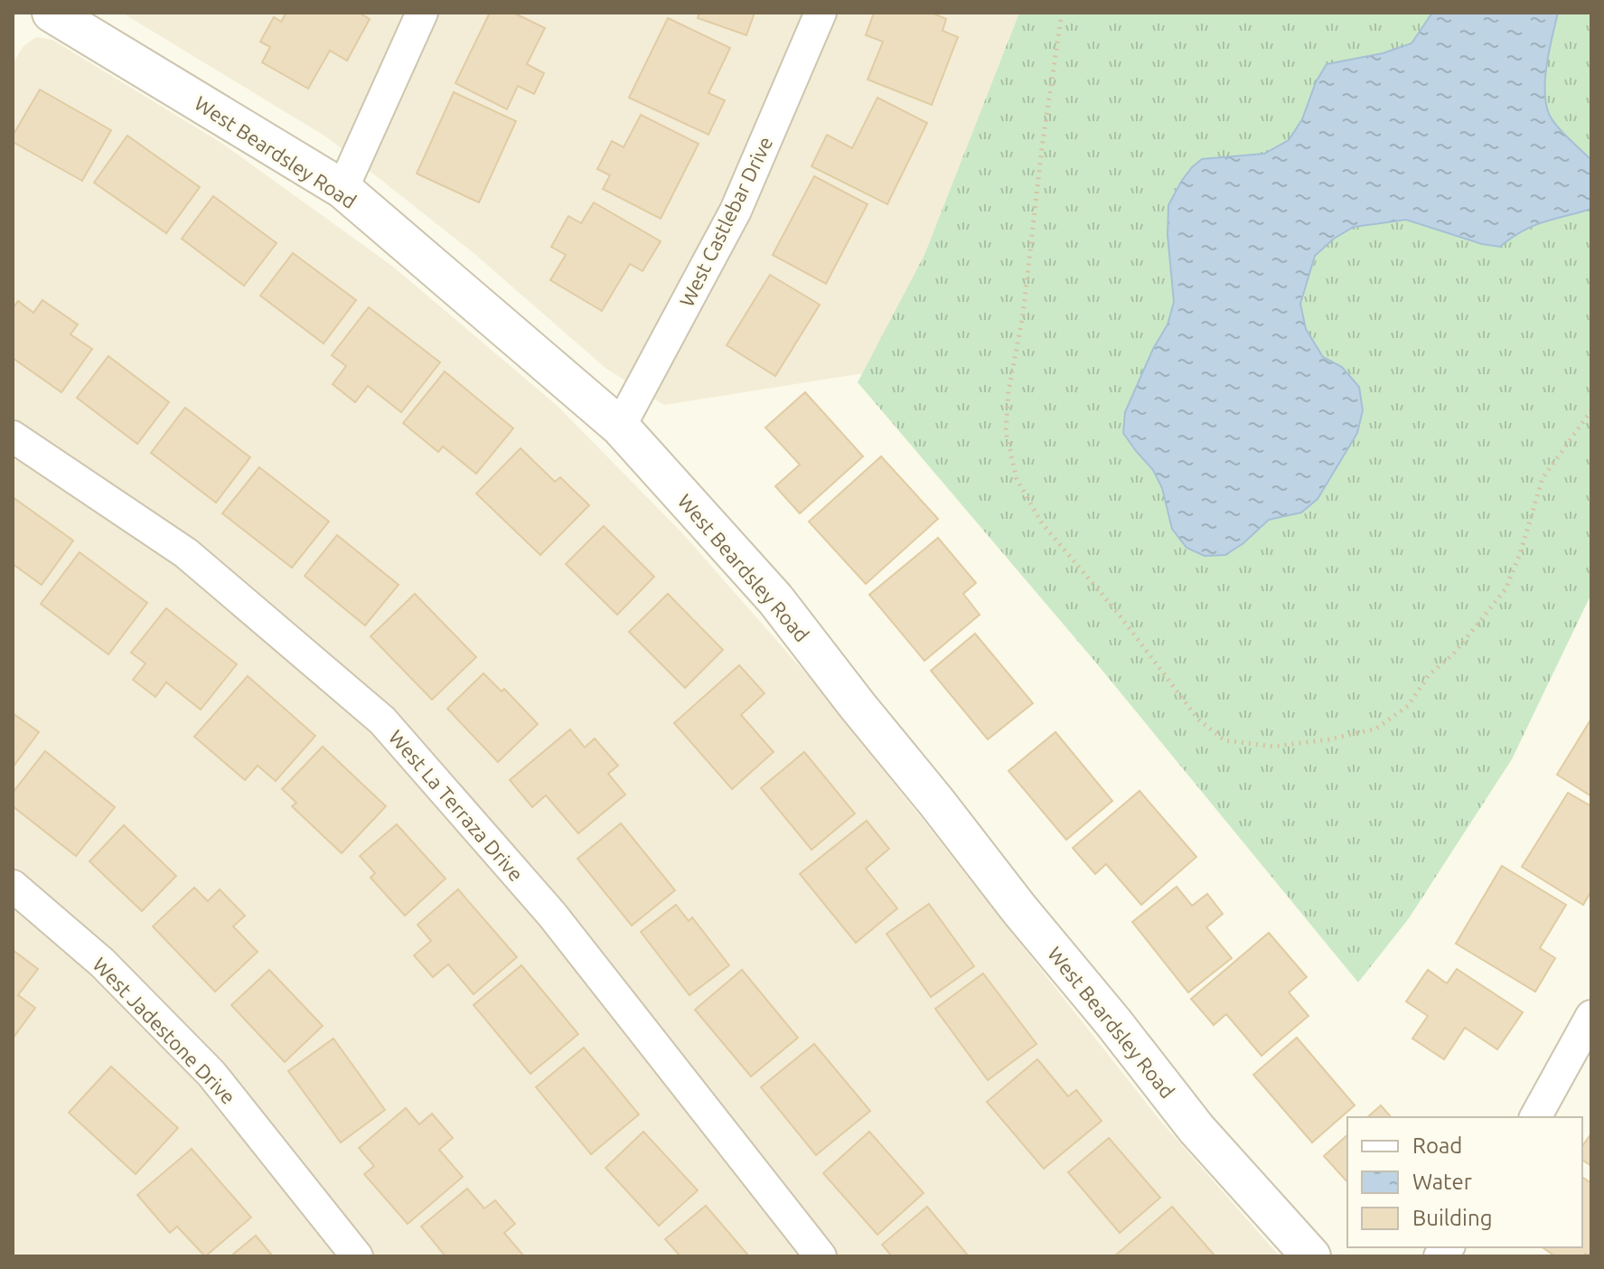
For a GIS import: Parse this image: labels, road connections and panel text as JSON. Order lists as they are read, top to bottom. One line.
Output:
{"streets":{"street":["West Beardsley Road","West Castlebar Drive","West La Terraza Drive","West Jadestone Drive"]},"crossings":[["West Beardsley Road","West Castlebar Drive"]],"legend":["Road","Water","Building"]}
